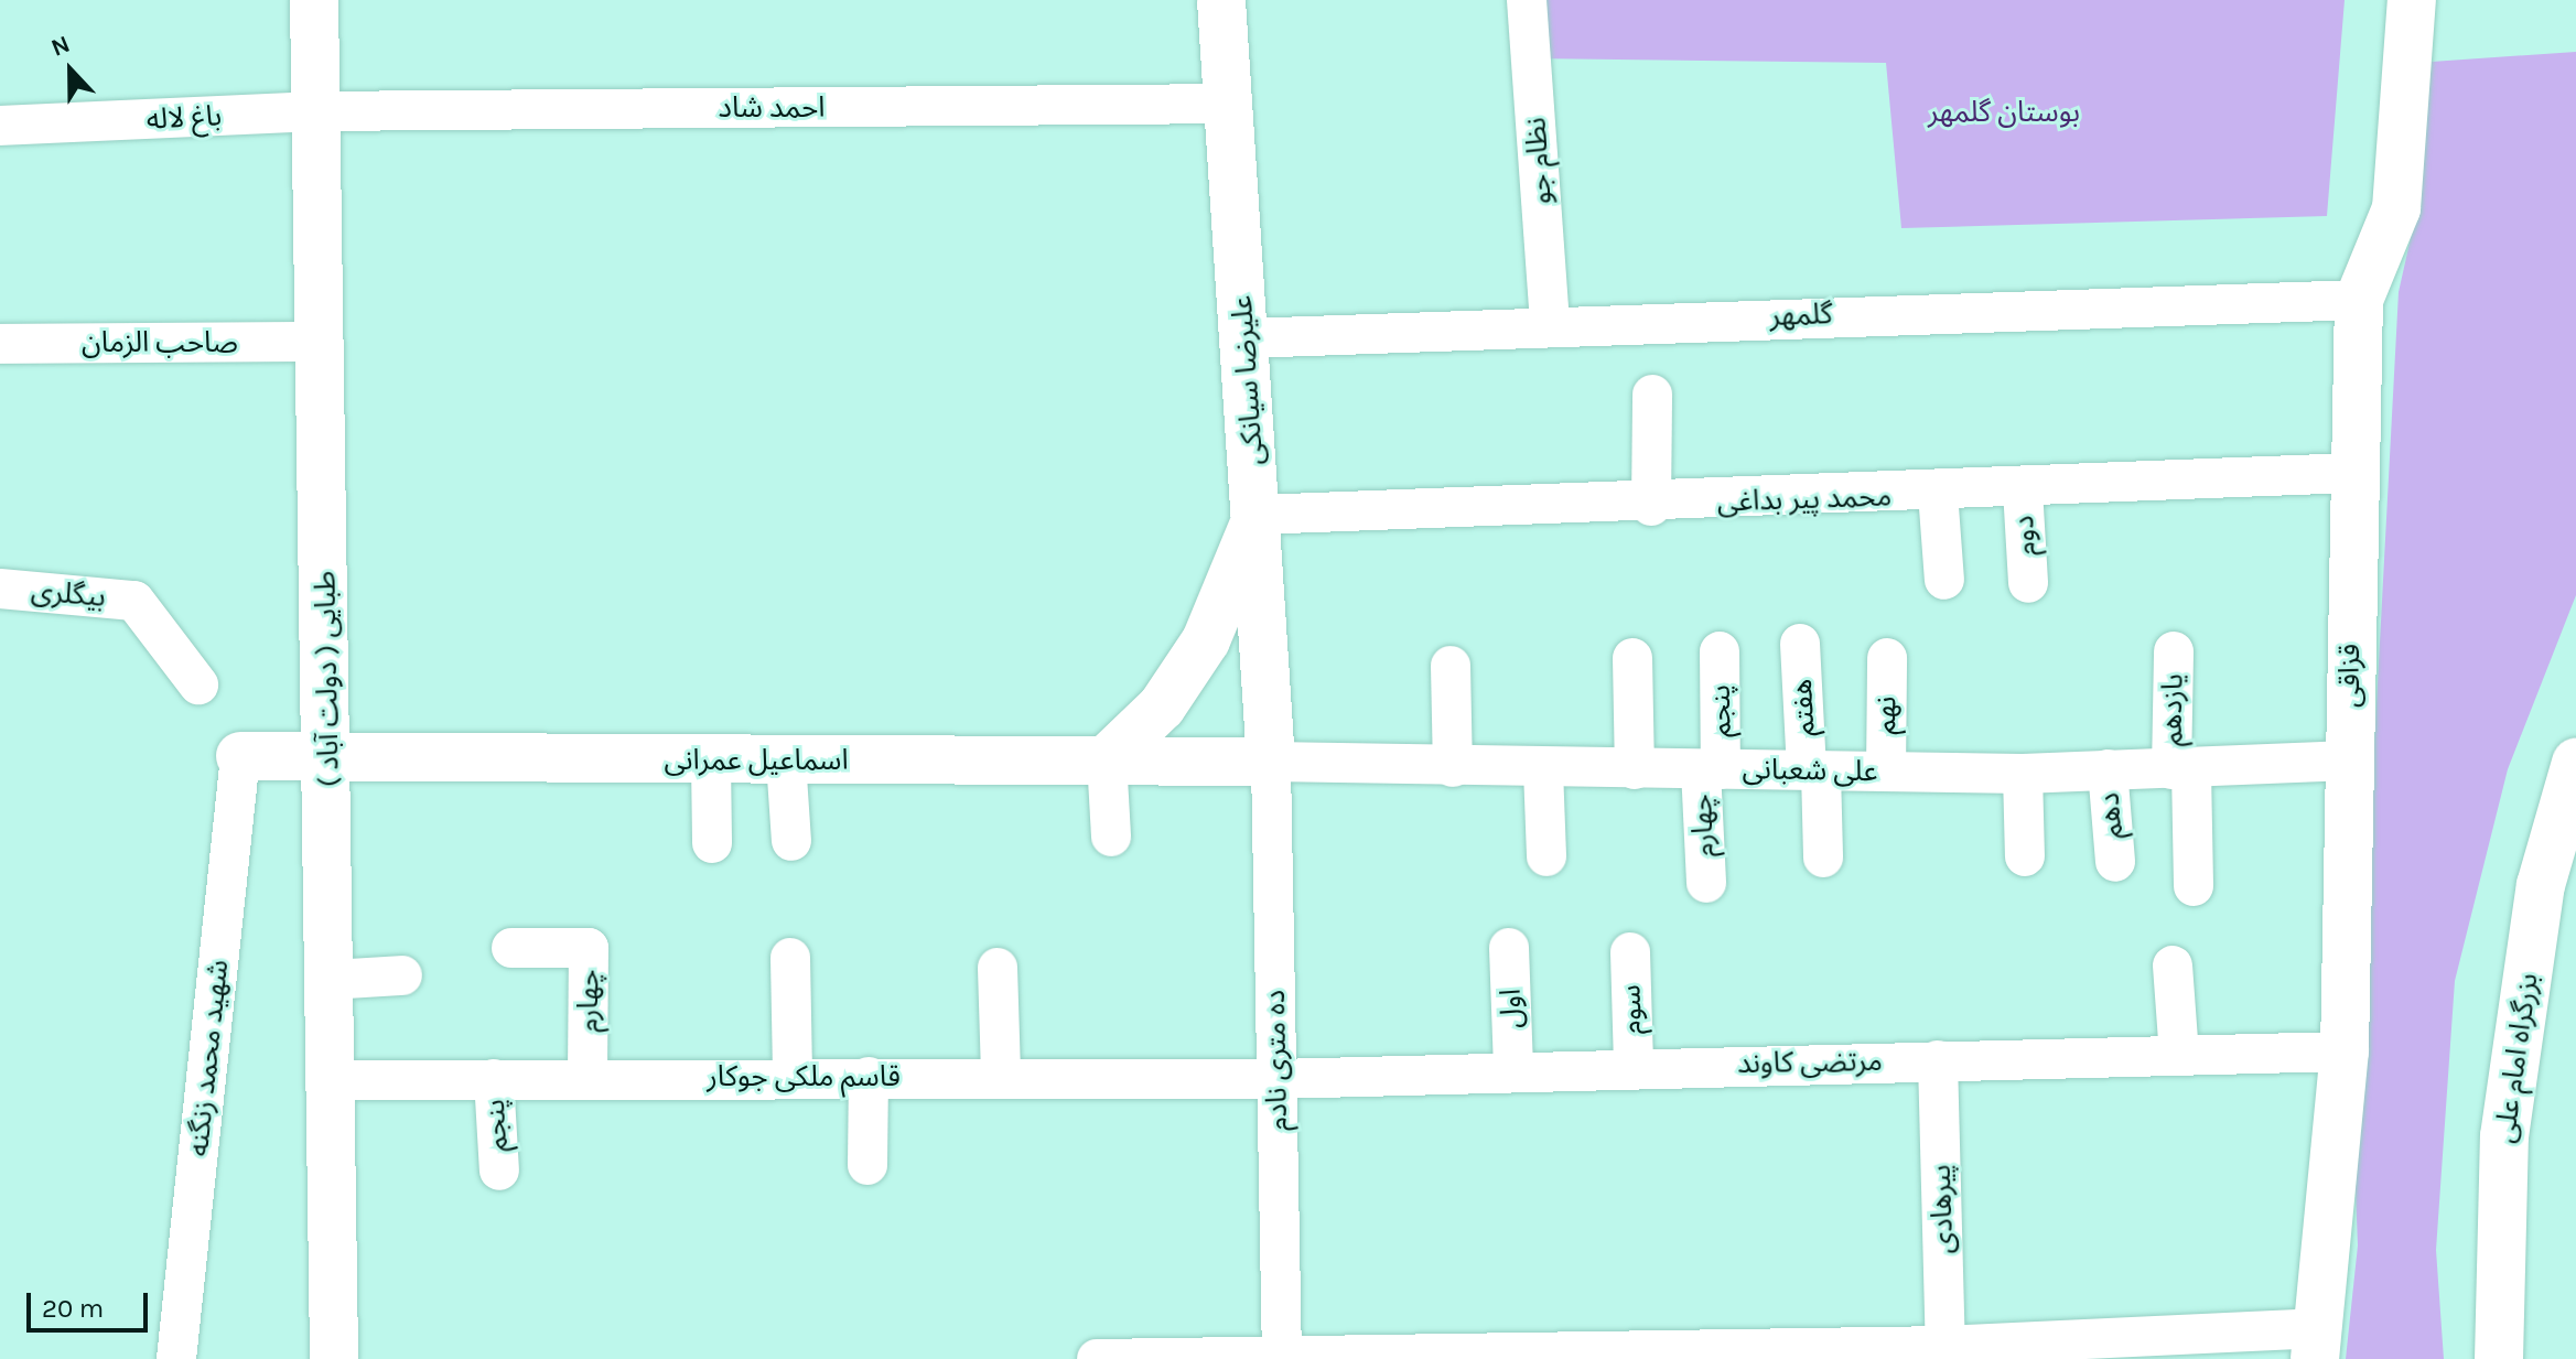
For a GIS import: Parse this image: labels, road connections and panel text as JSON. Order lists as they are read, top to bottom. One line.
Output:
{"streets":{"main road":["علیرضا سیانکی","قزاقی","طبایی ( دولت آباد )","اسماعیل عمرانی","بزرگراه امام علی"],"street":["احمد شاد","باغ لاله","نظام جو","گلمهر","صاحب الزمان","محمد پیر بداغی","دوم","بیگلری","هفتم","یازدهم","پنجم","نهم","علی شعبانی","دهم","چهارم","اول","سوم","شهید محمد زنگنه","ده متری نادم","مرتضی کاوند","قاسم ملکی جوکار","پیرهادی"]},"crossings":[["احمد شاد","باغ لاله"],["احمد شاد","علیرضا سیانکی"],["احمد شاد","طبایی ( دولت آباد )"],["باغ لاله","طبایی ( دولت آباد )"],["نظام جو","گلمهر"],["گلمهر","علیرضا سیانکی"],["گلمهر","قزاقی"],["صاحب الزمان","طبایی ( دولت آباد )"],["علیرضا سیانکی","محمد پیر بداغی"],["علیرضا سیانکی","اسماعیل عمرانی"],["علیرضا سیانکی","علی شعبانی"],["علیرضا سیانکی","ده متری نادم"],["محمد پیر بداغی","دوم"],["محمد پیر بداغی","قزاقی"],["قزاقی","علی شعبانی"],["قزاقی","مرتضی کاوند"],["طبایی ( دولت آباد )","اسماعیل عمرانی"],["طبایی ( دولت آباد )","قاسم ملکی جوکار"],["هفتم","علی شعبانی"],["یازدهم","علی شعبانی"],["پنجم","علی شعبانی"],["پنجم","چهارم"],["پنجم","قاسم ملکی جوکار"],["نهم","علی شعبانی"],["اسماعیل عمرانی","علی شعبانی"],["اسماعیل عمرانی","شهید محمد زنگنه"],["اسماعیل عمرانی","ده متری نادم"],["علی شعبانی","دهم"],["علی شعبانی","چهارم"],["علی شعبانی","ده متری نادم"],["چهارم","قاسم ملکی جوکار"],["اول","مرتضی کاوند"],["سوم","مرتضی کاوند"],["ده متری نادم","مرتضی کاوند"],["ده متری نادم","قاسم ملکی جوکار"],["مرتضی کاوند","قاسم ملکی جوکار"],["مرتضی کاوند","پیرهادی"]],"parks":["بوستان گلمهر"],"scale_bar":"20 m","north":"top"}
